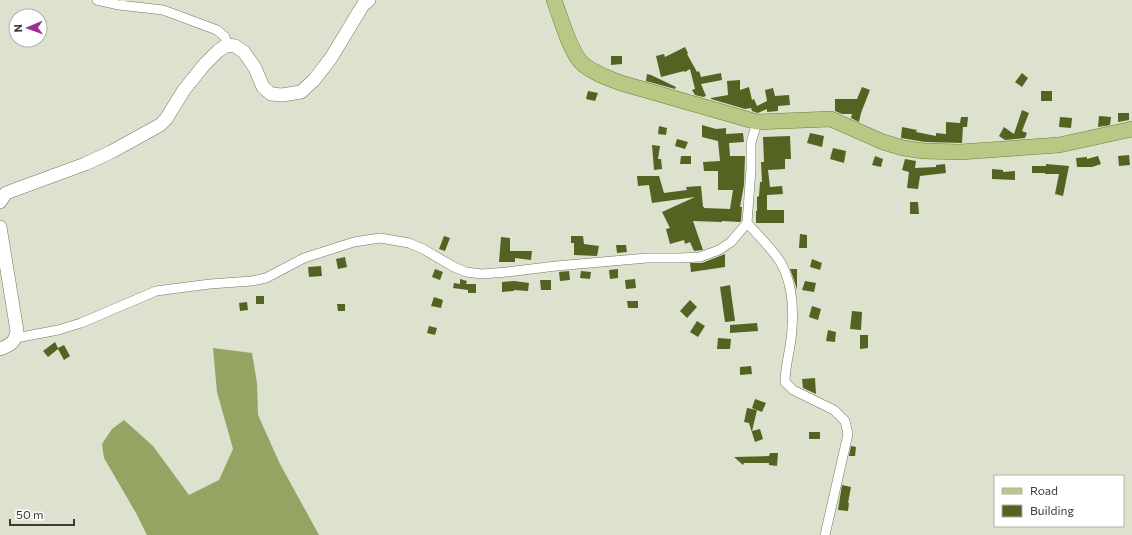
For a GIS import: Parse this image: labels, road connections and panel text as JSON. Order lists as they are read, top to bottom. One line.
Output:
{"legend":["Road","Building"],"scale_bar":"50 m","north":"left"}
